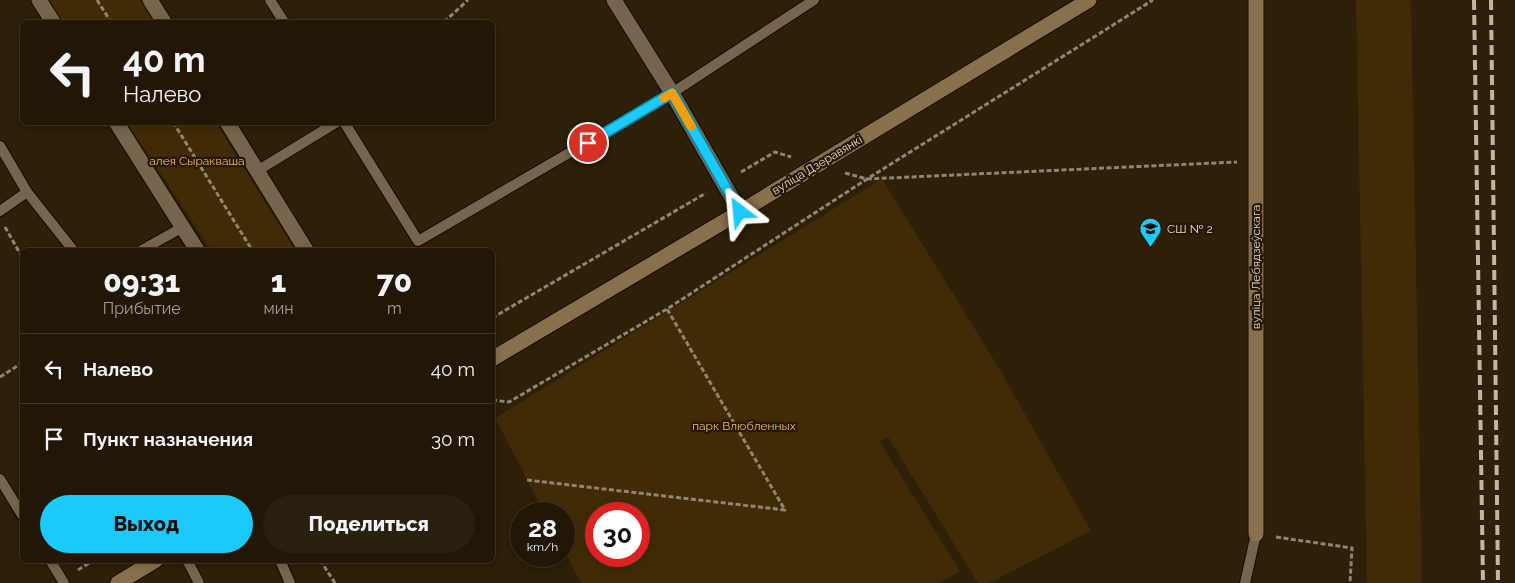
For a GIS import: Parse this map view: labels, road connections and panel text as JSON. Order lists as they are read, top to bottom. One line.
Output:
{"streets":{"street":["вуліца Дзеравянкі","вуліца Лебядзеўскага"]},"parks":["алея Сыракваша","парк Влюбленных"],"places":{"school or university":["СШ № 2"]},"page":{"turn":["40 m","Налево"],"eta":["09:31","Прибытие","1","мин","70","m"],"list":[{"name":"Налево","value":"40 m"},{"name":"Пункт назначения","value":"30 m"}],"buttons":["Выход","Поделиться"],"speed":"28 km/h","limit":"30"}}
